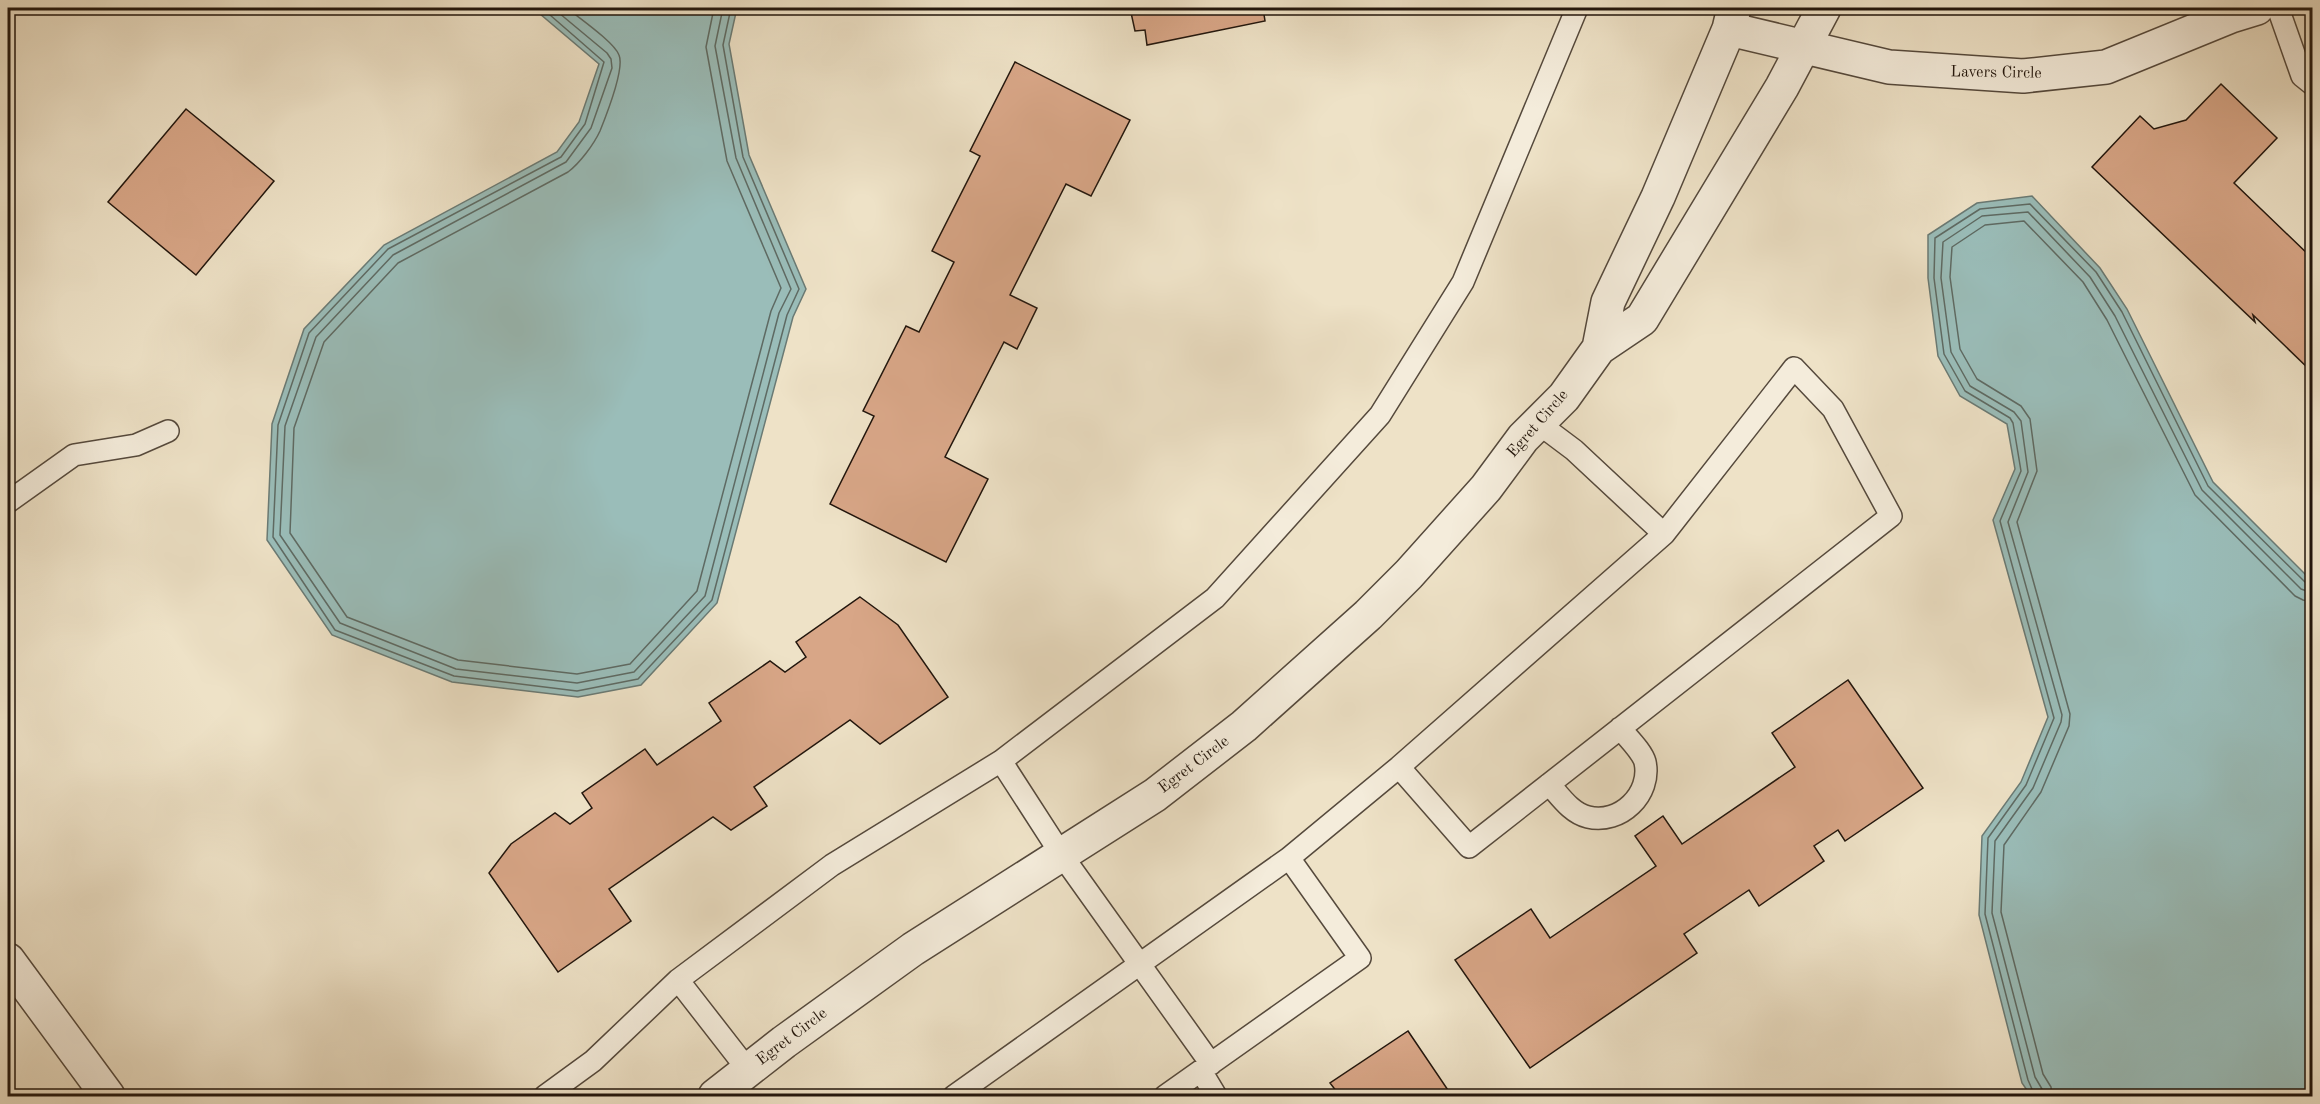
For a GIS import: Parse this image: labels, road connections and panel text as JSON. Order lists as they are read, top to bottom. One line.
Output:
{"streets":{"street":["Lavers Circle","Egret Circle"]},"crossings":[["Lavers Circle","Egret Circle"]]}
